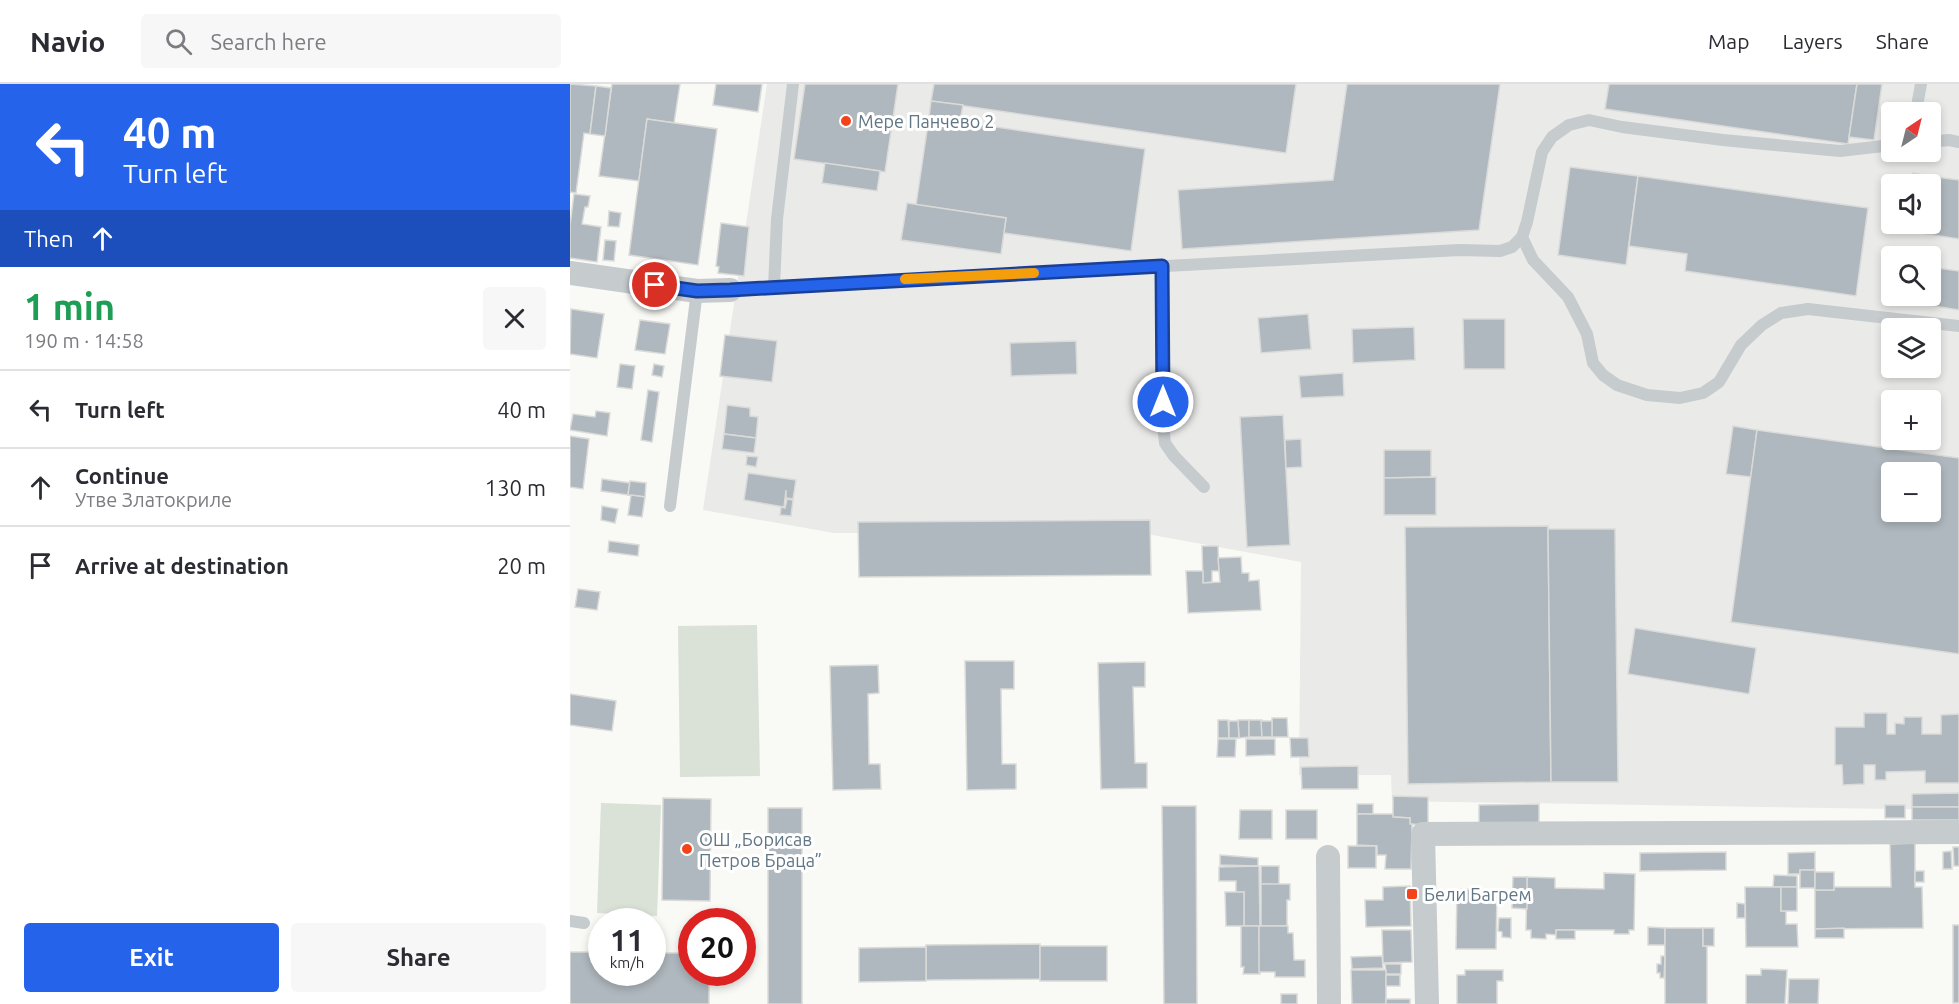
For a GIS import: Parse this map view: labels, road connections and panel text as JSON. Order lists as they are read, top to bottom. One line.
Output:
{"places":{"other":["Мере Панчево 2","ОШ „Борисав Петров Браца”"],"transit":["Бели Багрем"]},"north":"top right","page":{"header":"Navio","search":"Search here","nav":["Map","Layers","Share"],"turn":["40 m","Turn left"],"map_buttons":["+","−"],"then":"Then","heading":["1 min","190 m · 14:58"],"list":[{"name":"Turn left","value":"40 m"},{"name":"Continue","note":"Утве Златокриле","value":"130 m"},{"name":"Arrive at destination","value":"20 m"}],"speed":"11 km/h","limit":"20","buttons":["Exit","Share"]}}
